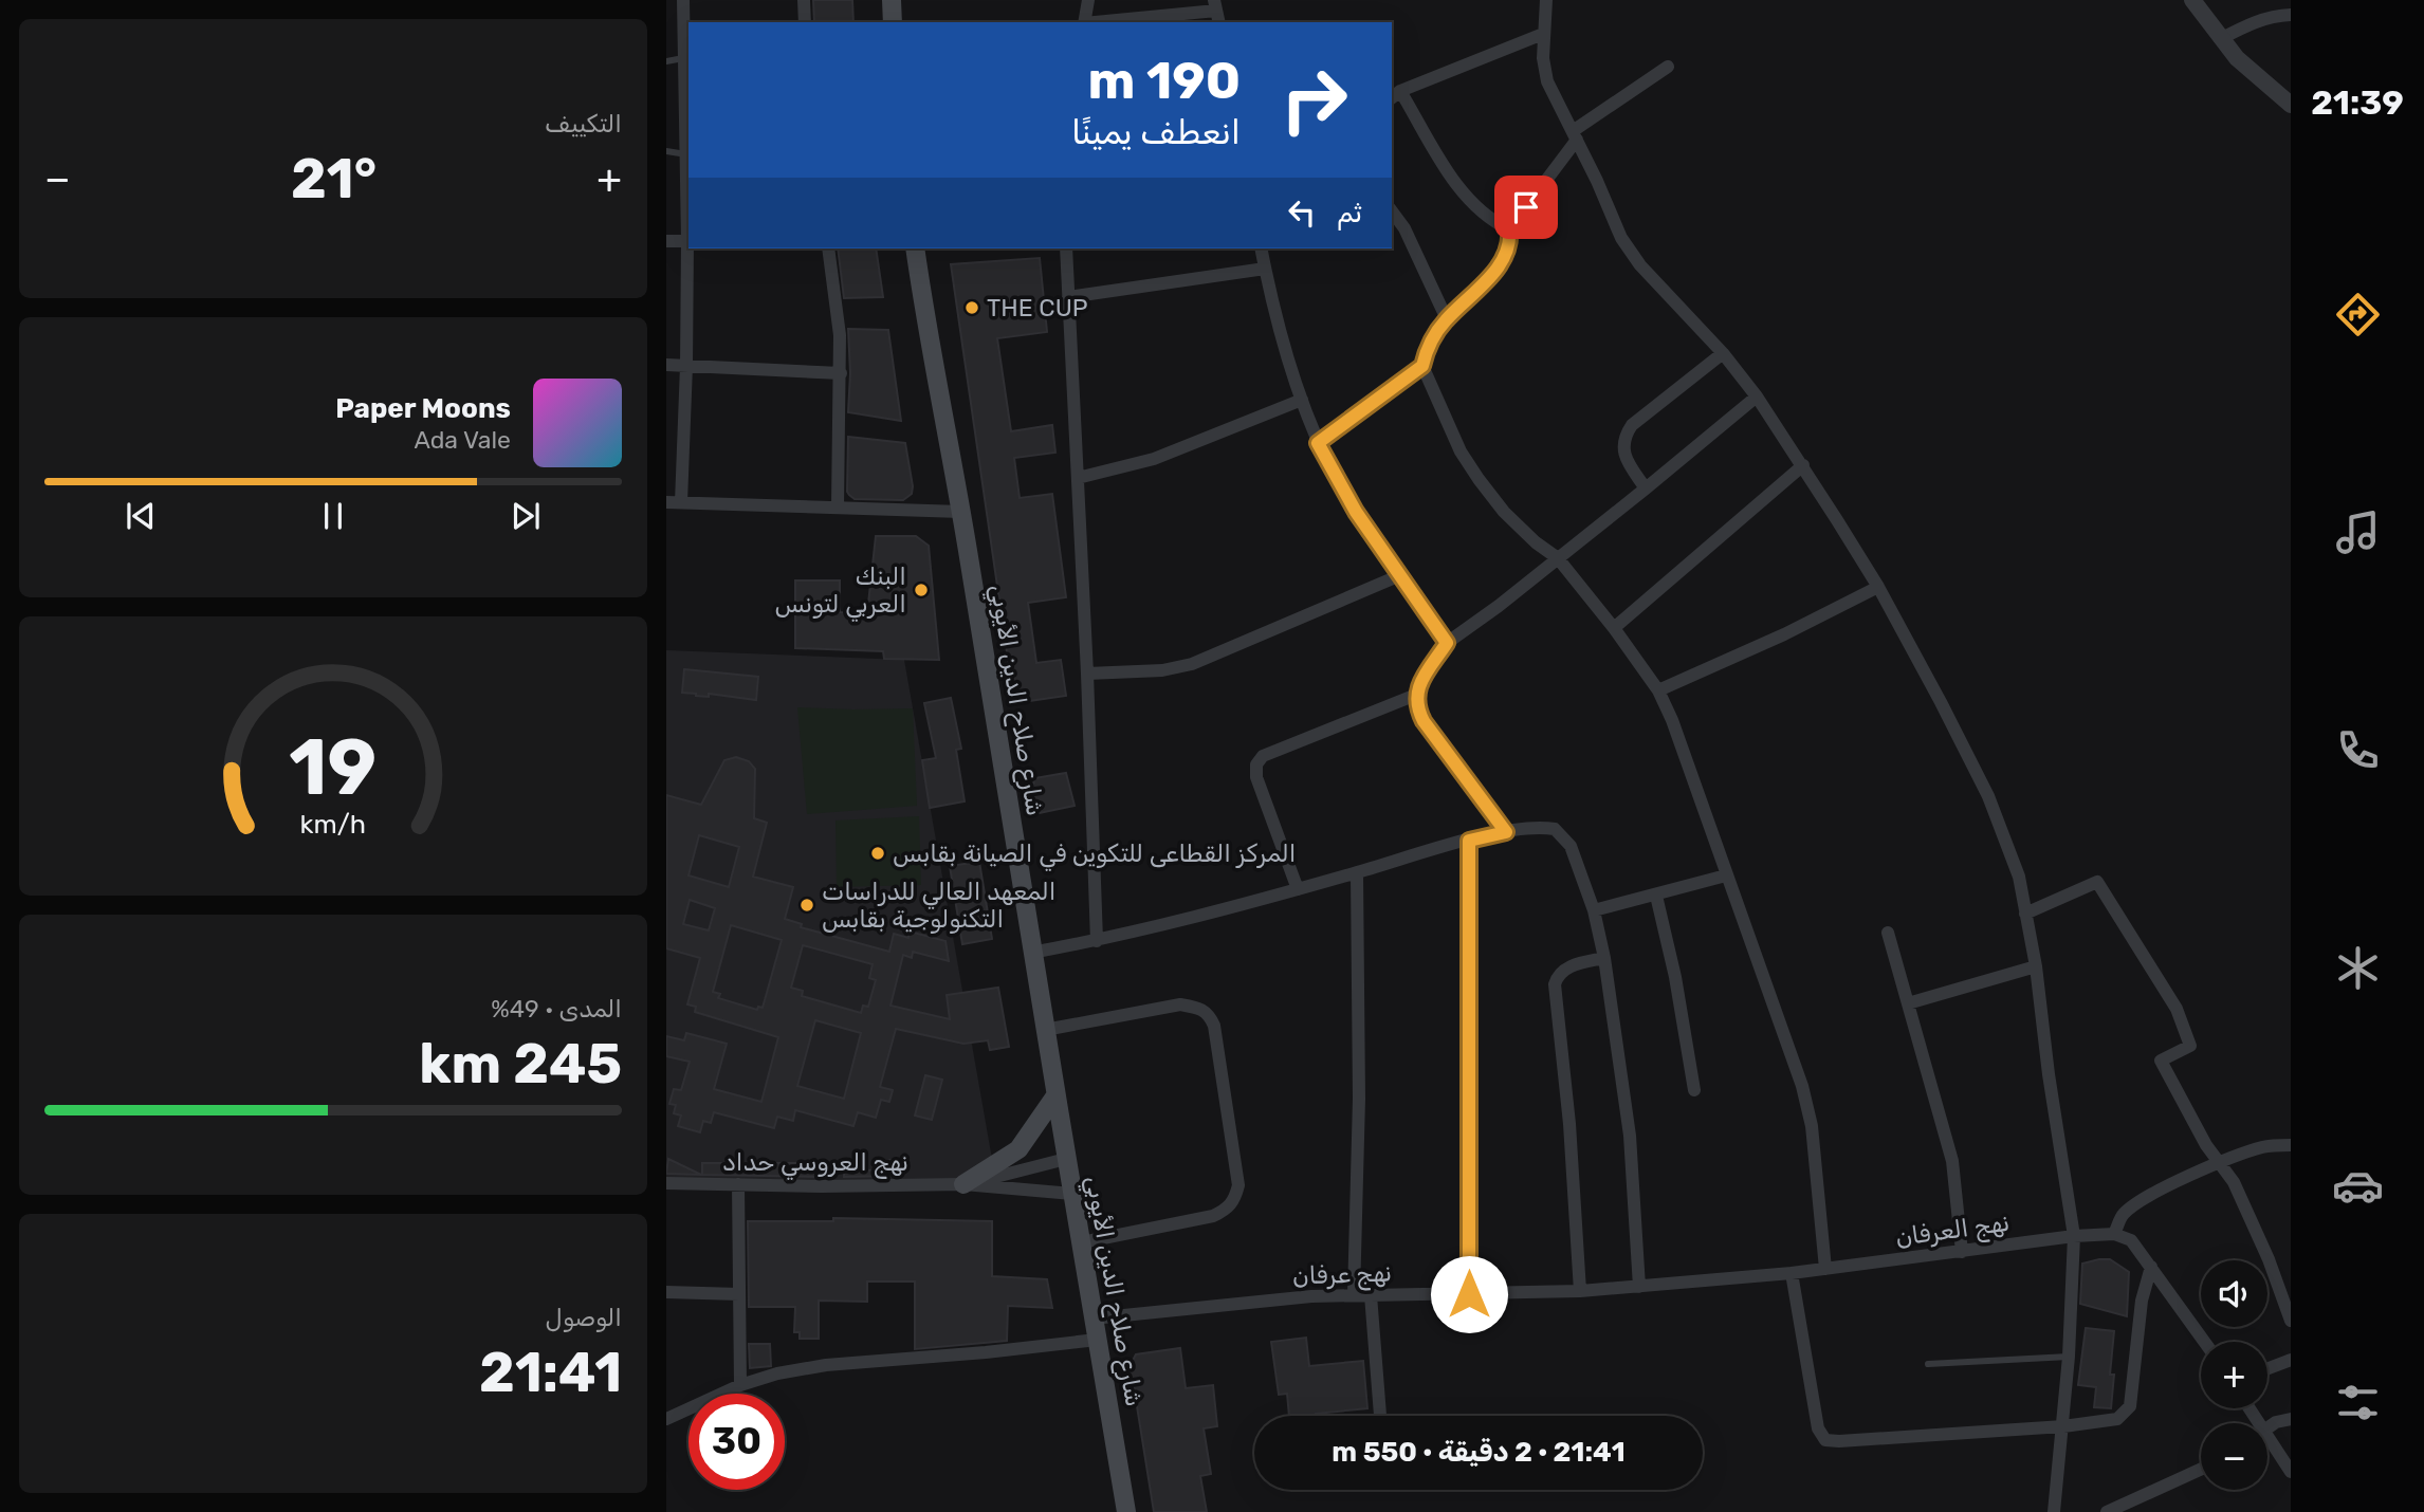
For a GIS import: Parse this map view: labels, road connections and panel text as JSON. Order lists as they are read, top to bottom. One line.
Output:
{"streets":{"main road":["شارع صلاح الدين الأيوبي"],"street":["نهج العروسي حداد","نهج العرفان","نهج عرفان"]},"crossings":[["شارع صلاح الدين الأيوبي","نهج عرفان"],["نهج العرفان","نهج عرفان"]],"places":["THE CUP","البنك العربي لتونس","المركز القطاعى للتكوين في الصيانة بقابس","المعهد العالي للدراسات التكنولوجية بقابس"],"page":{"tabs":"21:39","tile":["التكييف",["المدى · 49%","245 km"],["الوصول","21:41"]],"turn":["190 m","انعطف يمينًا"],"heat":["−","21°","+"],"then":"ثم","song":["Paper Moons","Ada Vale"],"map_buttons":["+","−"],"limit":"30","trip":"21:41 · 2 دقيقة · 550 m","gauge":["19","km/h"]}}
